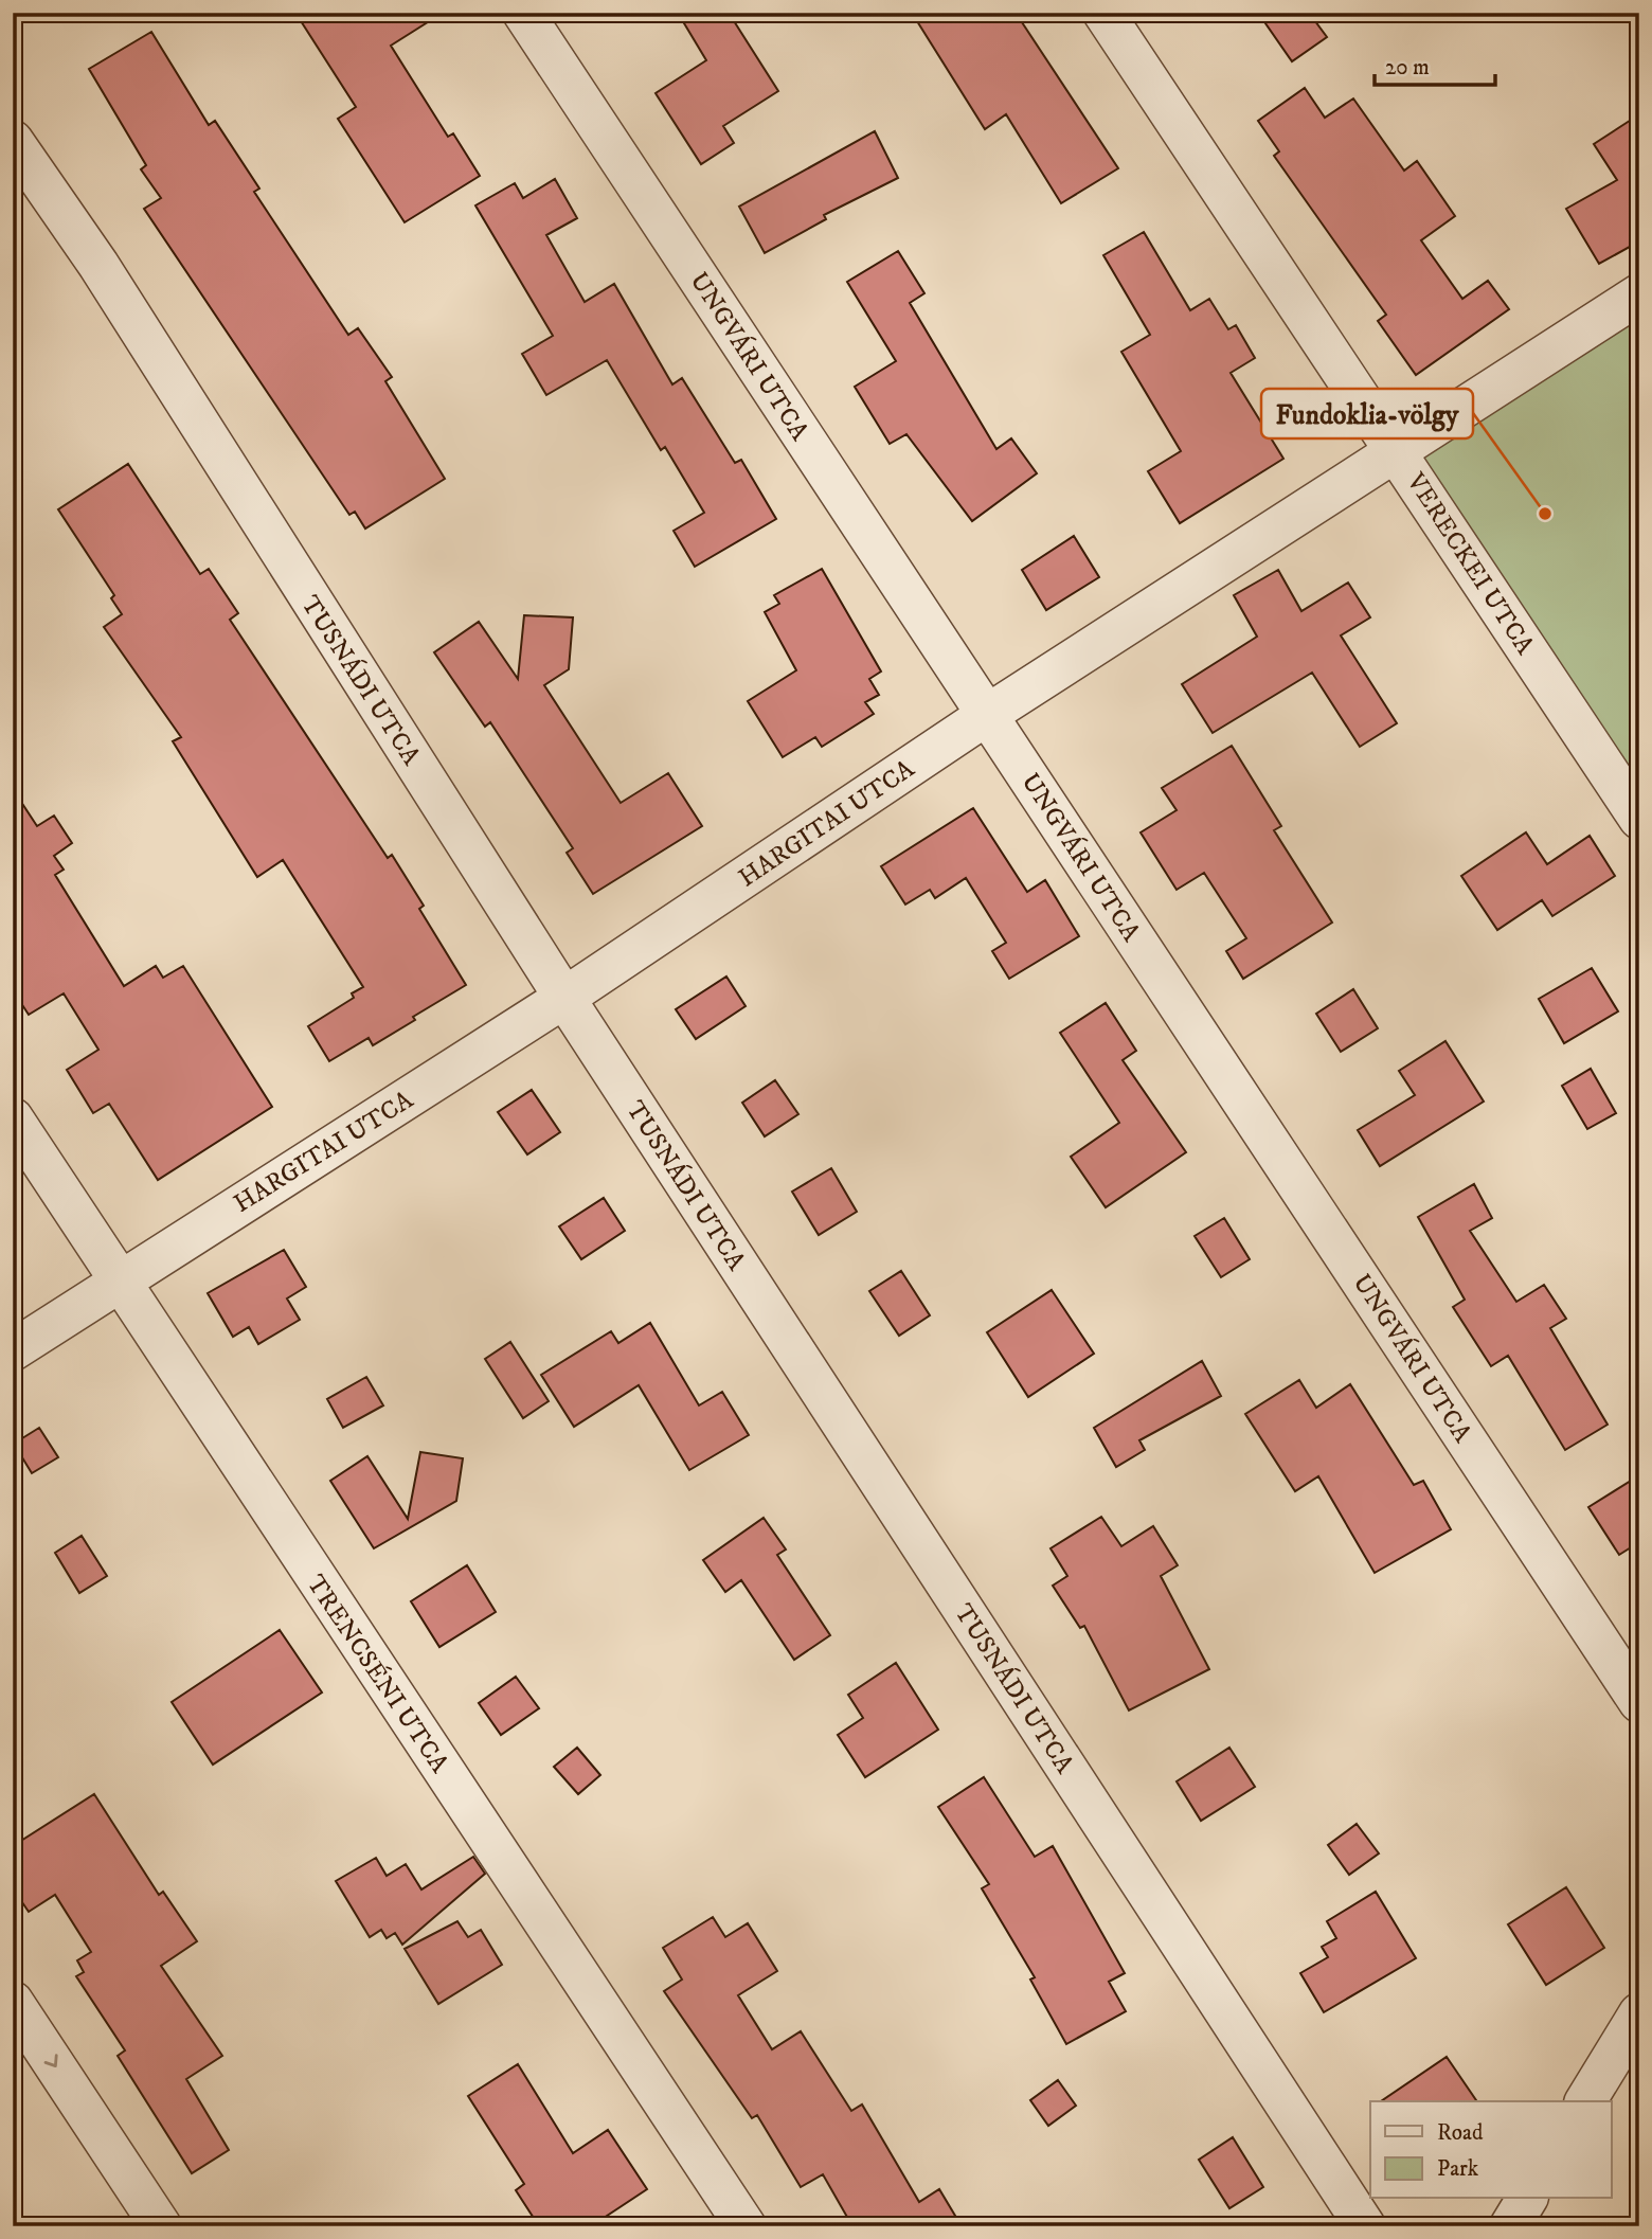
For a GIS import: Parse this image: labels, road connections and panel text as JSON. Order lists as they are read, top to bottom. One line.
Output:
{"streets":{"street":["UNGVÁRI UTCA","VERECKEI UTCA","TUSNÁDI UTCA","HARGITAI UTCA","TRENCSÉNI UTCA"]},"crossings":[["UNGVÁRI UTCA","HARGITAI UTCA"],["VERECKEI UTCA","HARGITAI UTCA"],["TUSNÁDI UTCA","HARGITAI UTCA"],["HARGITAI UTCA","TRENCSÉNI UTCA"]],"places":["Fundoklia-völgy"],"legend":["Road","Park"],"scale_bar":"20 m"}
